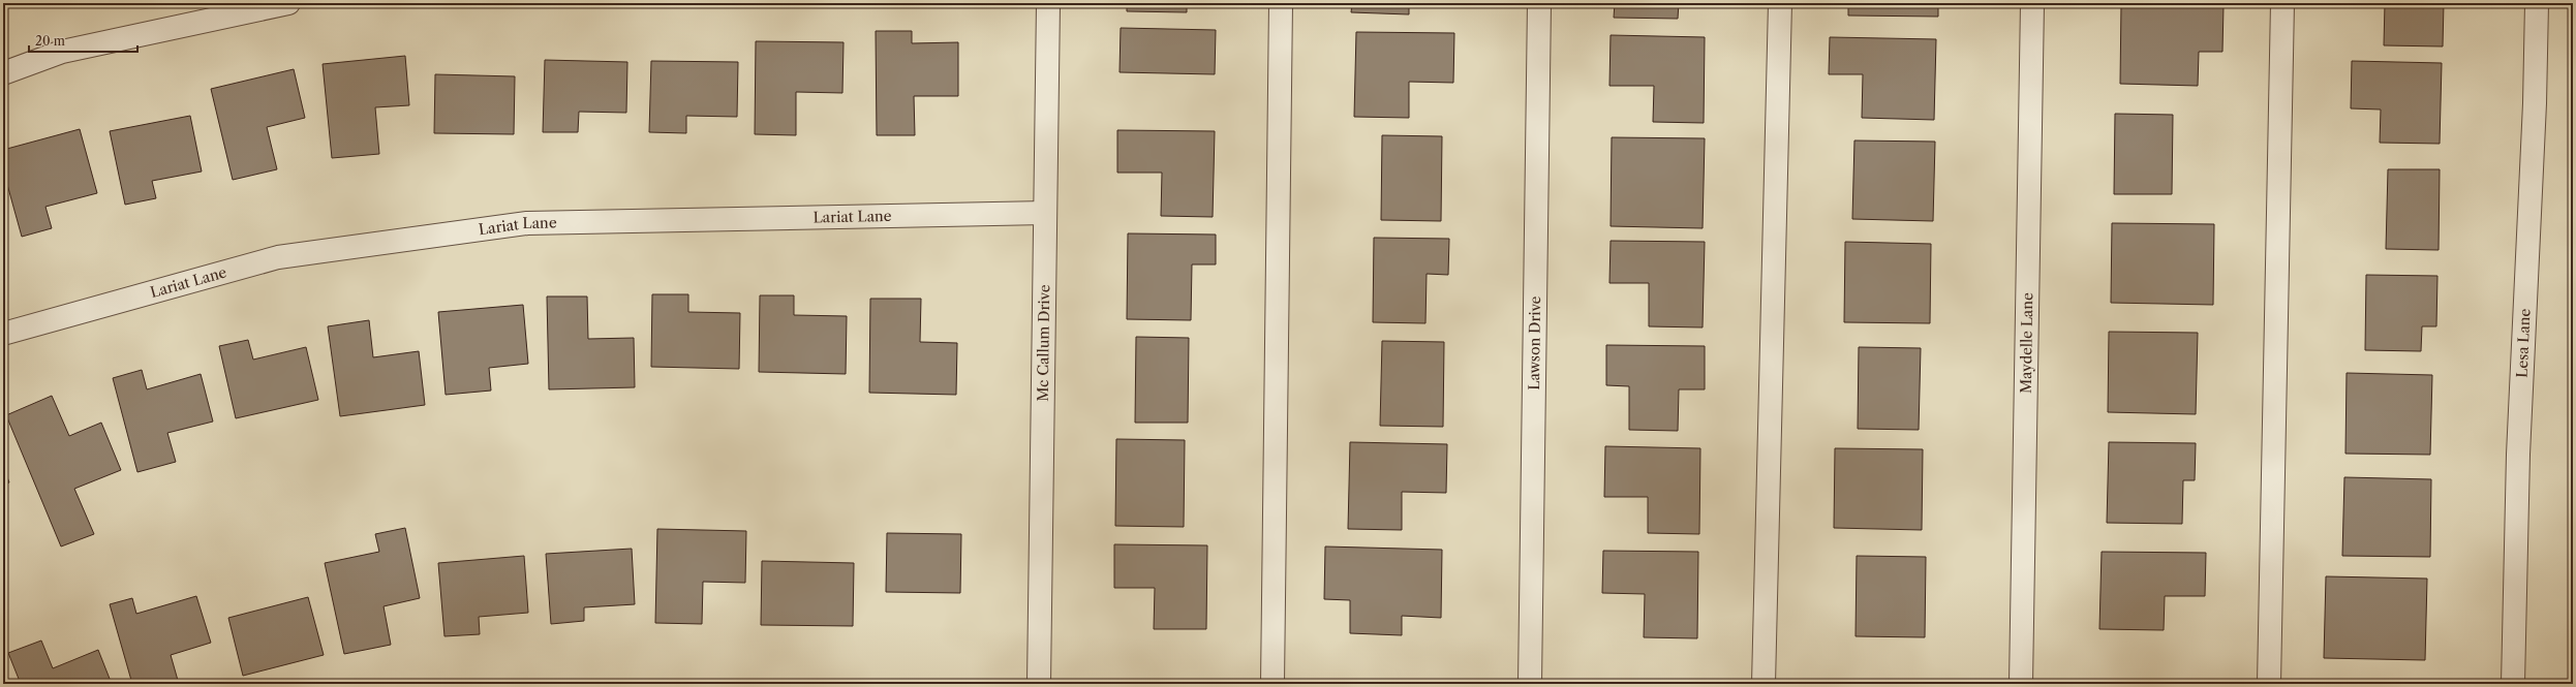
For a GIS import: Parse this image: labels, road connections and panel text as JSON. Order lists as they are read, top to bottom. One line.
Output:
{"streets":{"street":["Lariat Lane","Mc Callum Drive","Maydelle Lane","Lesa Lane","Lawson Drive"]},"crossings":[["Lariat Lane","Mc Callum Drive"]],"scale_bar":"20 m"}
